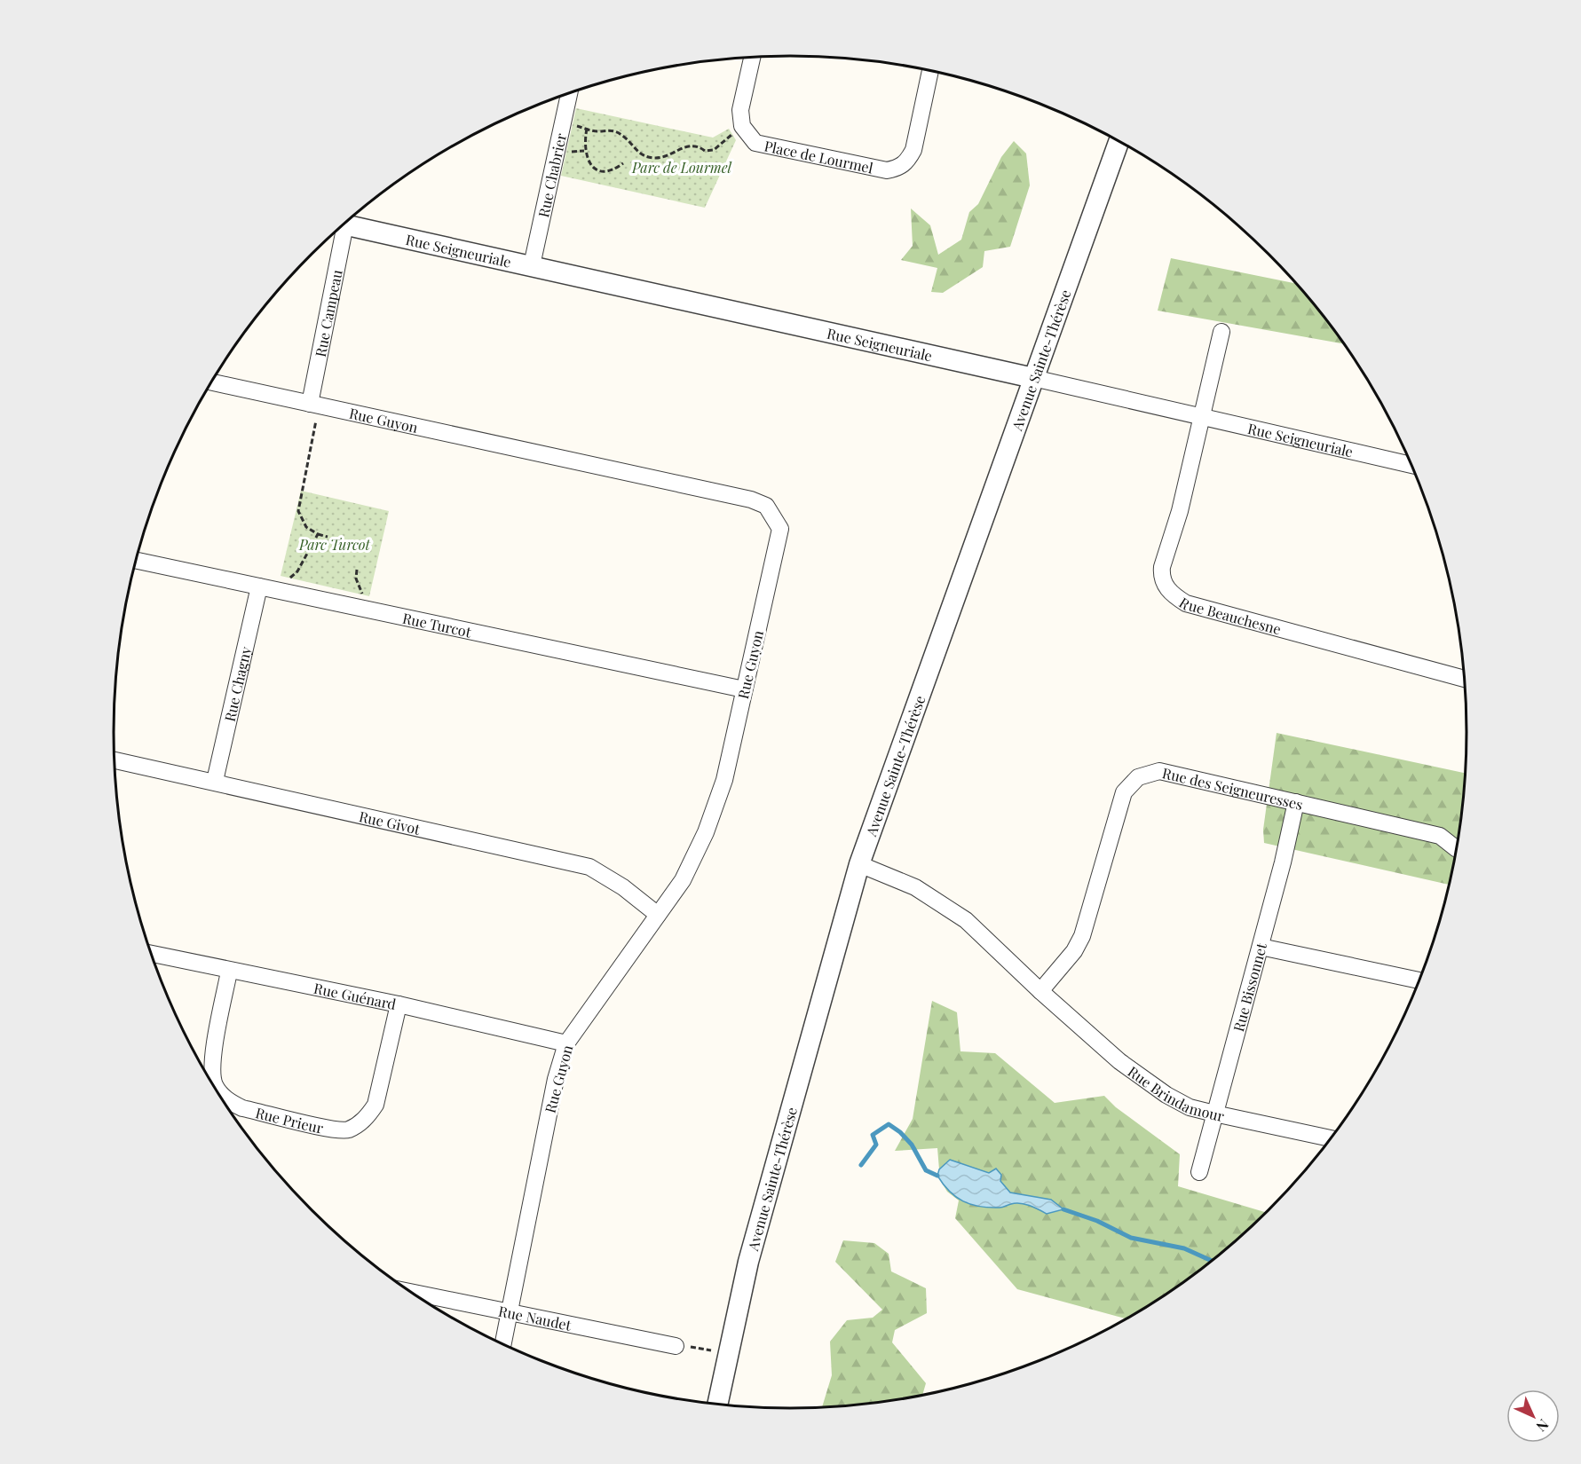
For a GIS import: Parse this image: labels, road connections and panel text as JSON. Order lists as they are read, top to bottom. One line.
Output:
{"streets":{"street":["Place de Lourmel","Rue Chabrier","Rue Seigneuriale","Rue Campeau","Avenue Sainte-Thérèse","Rue Guyon","Rue Beauchesne","Rue Turcot","Rue Chagny","Rue des Seigneuresses","Rue Givot","Rue Bissonnet","Rue Guénard","Rue Brindamour","Rue Prieur","Rue Naudet"]},"crossings":[["Rue Chabrier","Rue Seigneuriale"],["Rue Seigneuriale","Avenue Sainte-Thérèse"],["Rue Seigneuriale","Rue Beauchesne"],["Rue Campeau","Rue Guyon"],["Avenue Sainte-Thérèse","Rue Brindamour"],["Rue Guyon","Rue Turcot"],["Rue Guyon","Rue Givot"],["Rue Guyon","Rue Guénard"],["Rue Guyon","Rue Naudet"],["Rue Turcot","Rue Chagny"],["Rue Chagny","Rue Givot"],["Rue des Seigneuresses","Rue Bissonnet"],["Rue des Seigneuresses","Rue Brindamour"],["Rue Bissonnet","Rue Brindamour"],["Rue Guénard","Rue Prieur"]],"parks":["Parc de Lourmel","Parc Turcot"],"north":"bottom right"}
